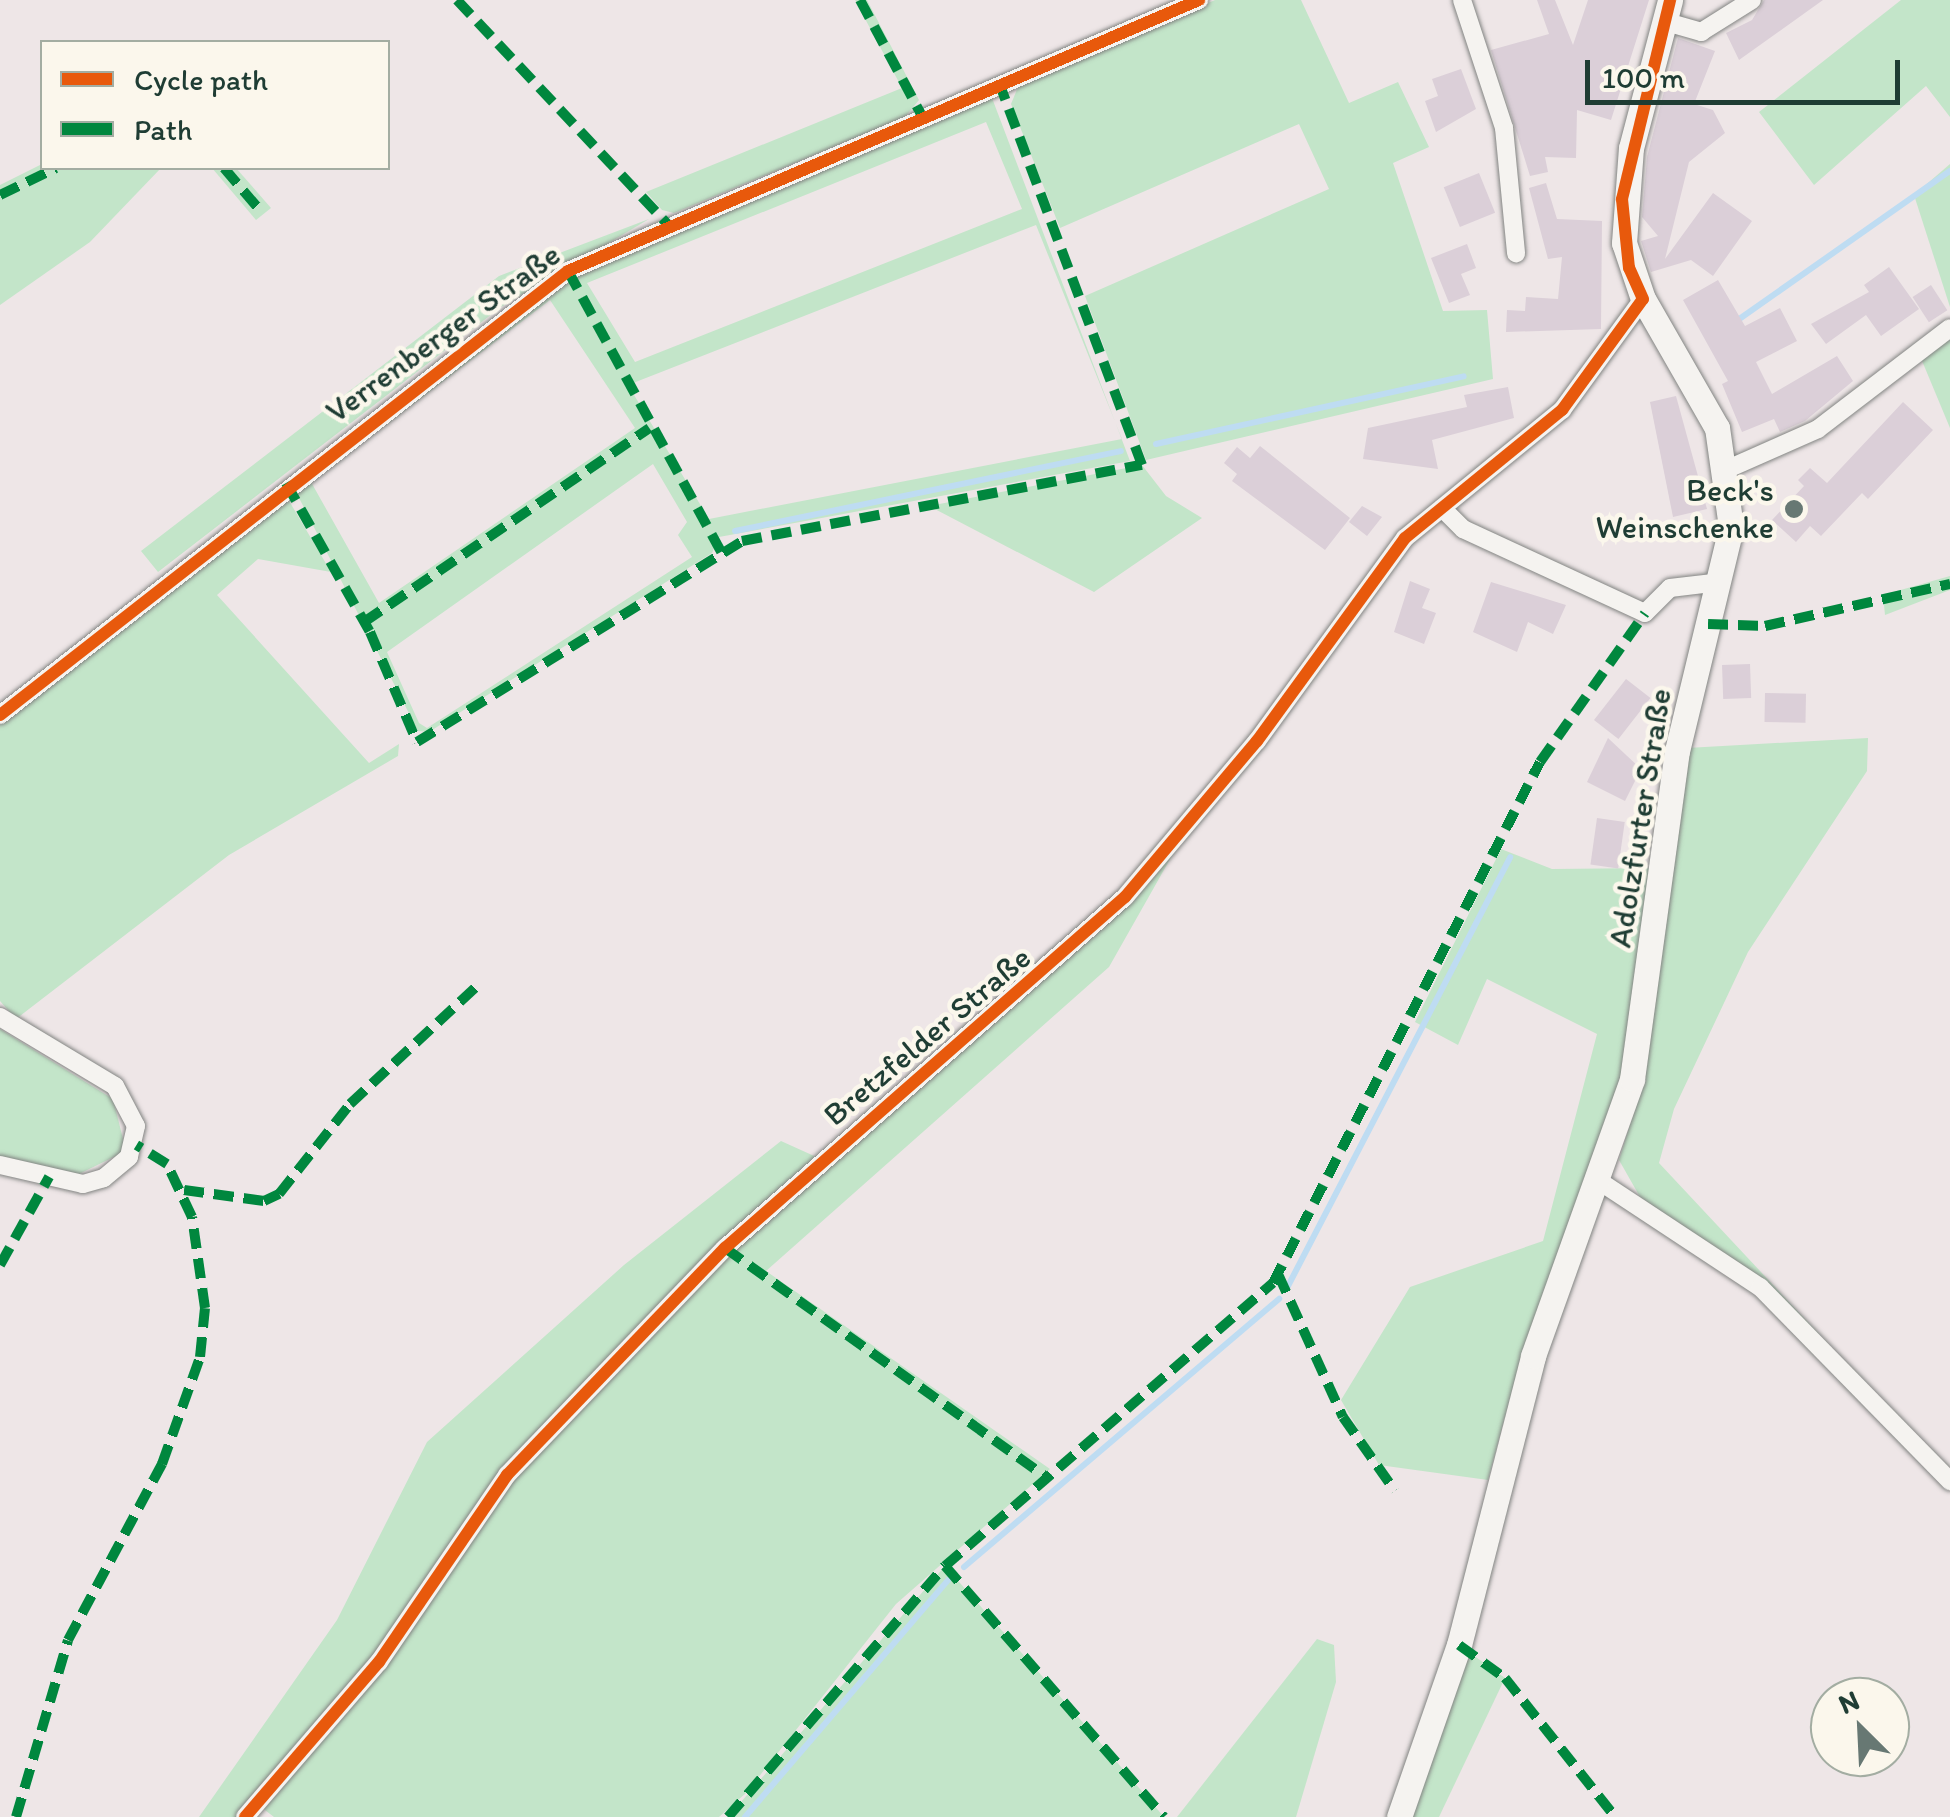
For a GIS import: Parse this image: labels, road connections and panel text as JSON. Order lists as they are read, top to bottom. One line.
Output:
{"streets":{"main road":["Adolzfurter Straße"],"street":["Verrenberger Straße","Bretzfelder Straße"]},"crossings":[["Adolzfurter Straße","Bretzfelder Straße"]],"places":["Beck's Weinschenke"],"legend":["Cycle path","Path"],"scale_bar":"100 m","north":"top left"}
